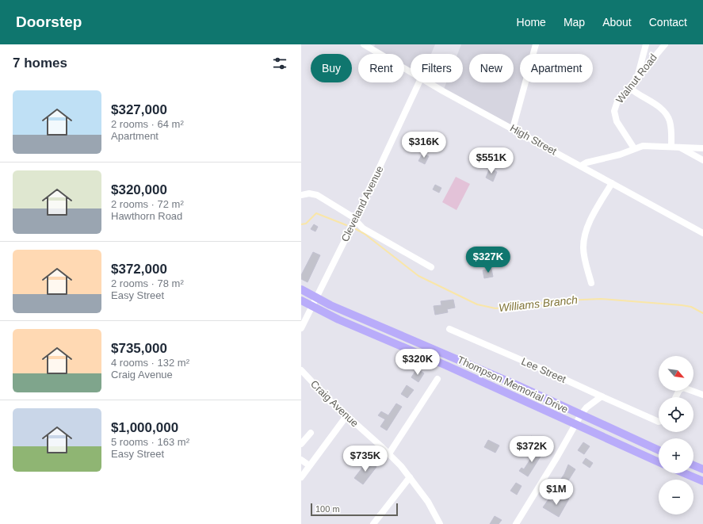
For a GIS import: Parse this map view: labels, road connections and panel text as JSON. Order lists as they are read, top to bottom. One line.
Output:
{"streets":{"main road":["Thompson Memorial Drive"],"street":["Walnut Road","High Street","Cleveland Avenue","Lee Street","Craig Avenue"]},"crossings":[["Cleveland Avenue","Thompson Memorial Drive"]],"water":["Williams Branch"],"scale_bar":"100 m","north":"bottom right","page":{"header":"Doorstep","nav":["Home","Map","About","Contact"],"heading":"7 homes","chip":["Buy","Rent","Filters","New","Apartment"],"list":[{"name":"$327,000","note":"2 rooms · 64 m² · Apartment"},{"name":"$320,000","note":"2 rooms · 72 m² · Hawthorn Road"},{"name":"$372,000","note":"2 rooms · 78 m² · Easy Street"},{"name":"$735,000","note":"4 rooms · 132 m² · Craig Avenue"},{"name":"$1,000,000","note":"5 rooms · 163 m² · Easy Street"}],"price":["$316K","$551K","$327K","$320K","$372K","$735K","$1M"],"map_buttons":["+","−"],"scale":"100 m"}}
